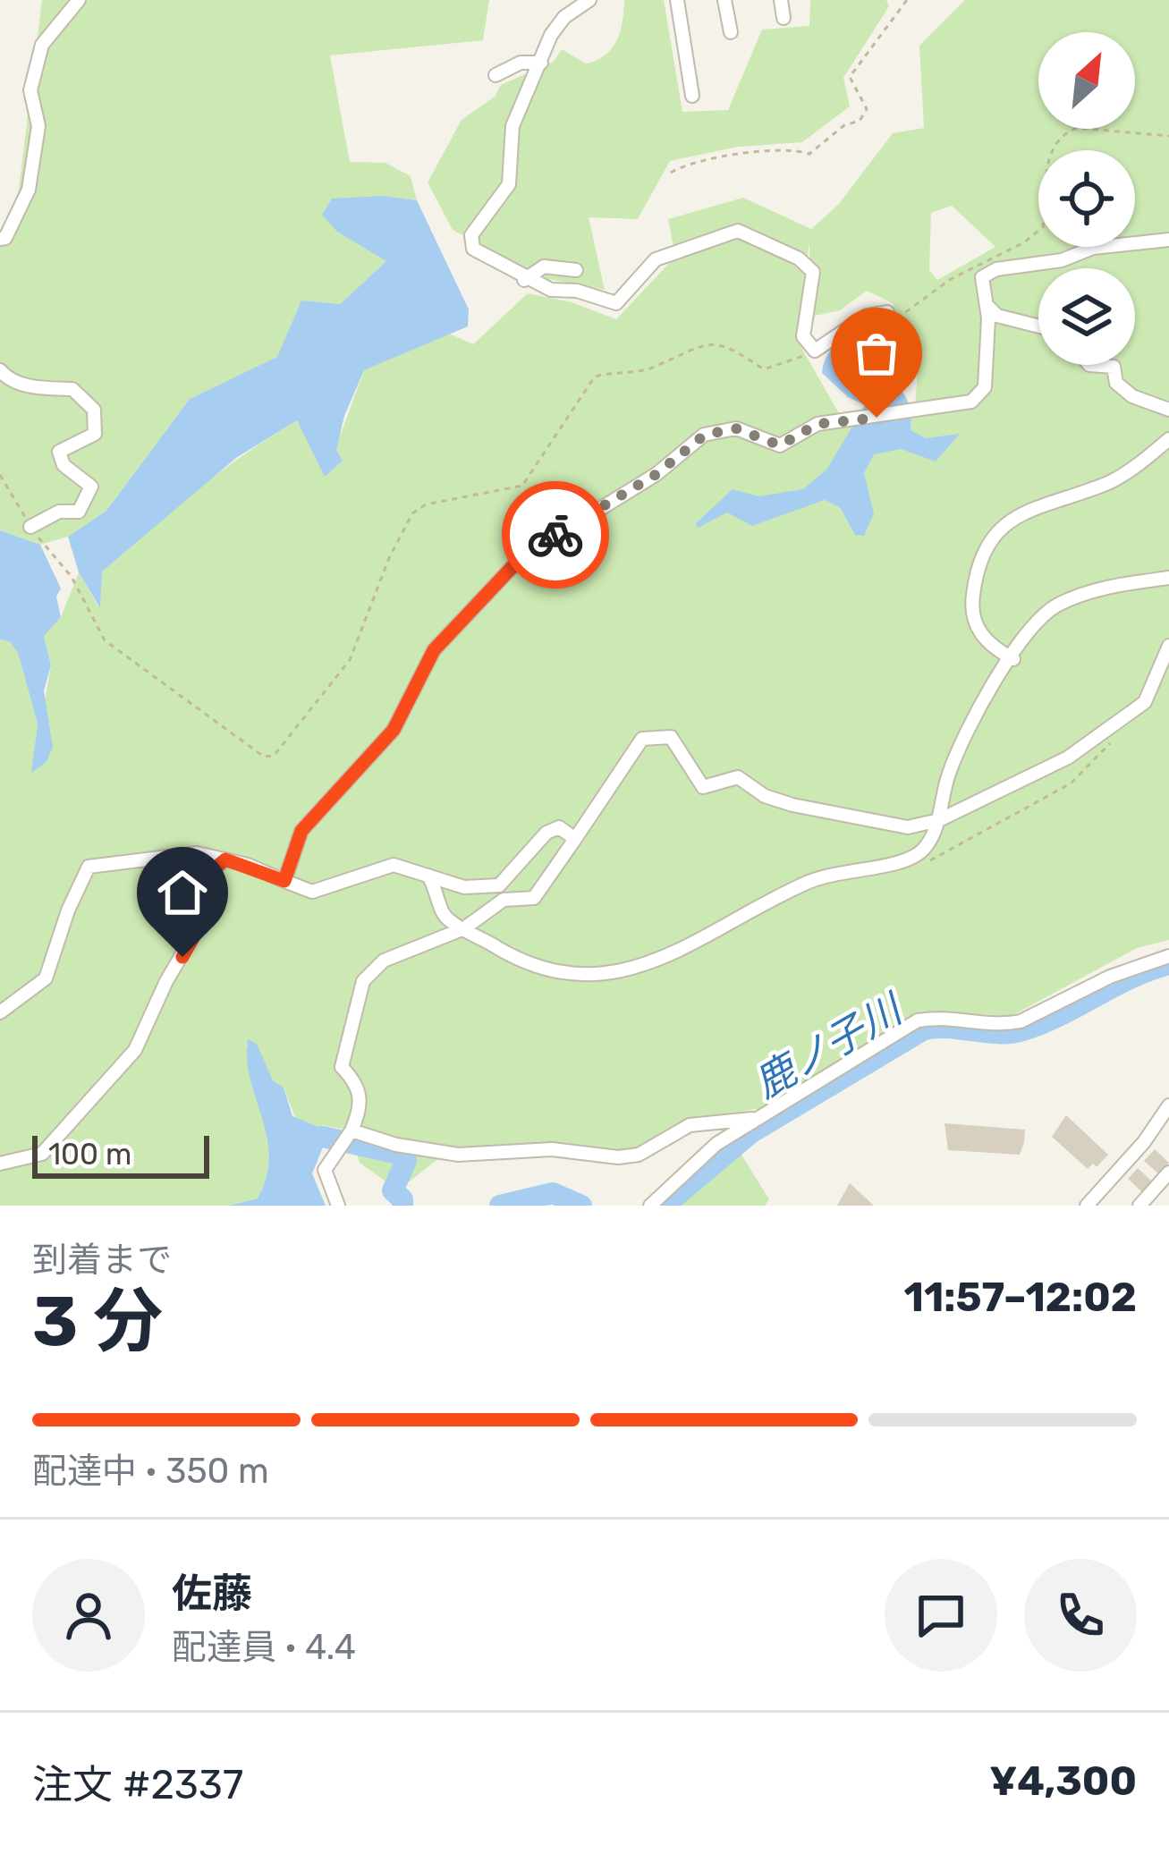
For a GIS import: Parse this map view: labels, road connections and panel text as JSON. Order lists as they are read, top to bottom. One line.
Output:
{"water":["鹿ノ子川"],"scale_bar":"100 m","north":"top right","page":{"scale":"100 m","heading":["3 分","到着まで","11:57–12:02"],"panel":["佐藤","配達員 · 4.4","注文 #2337","¥4,300"],"bar":"配達中 · 350 m"}}
